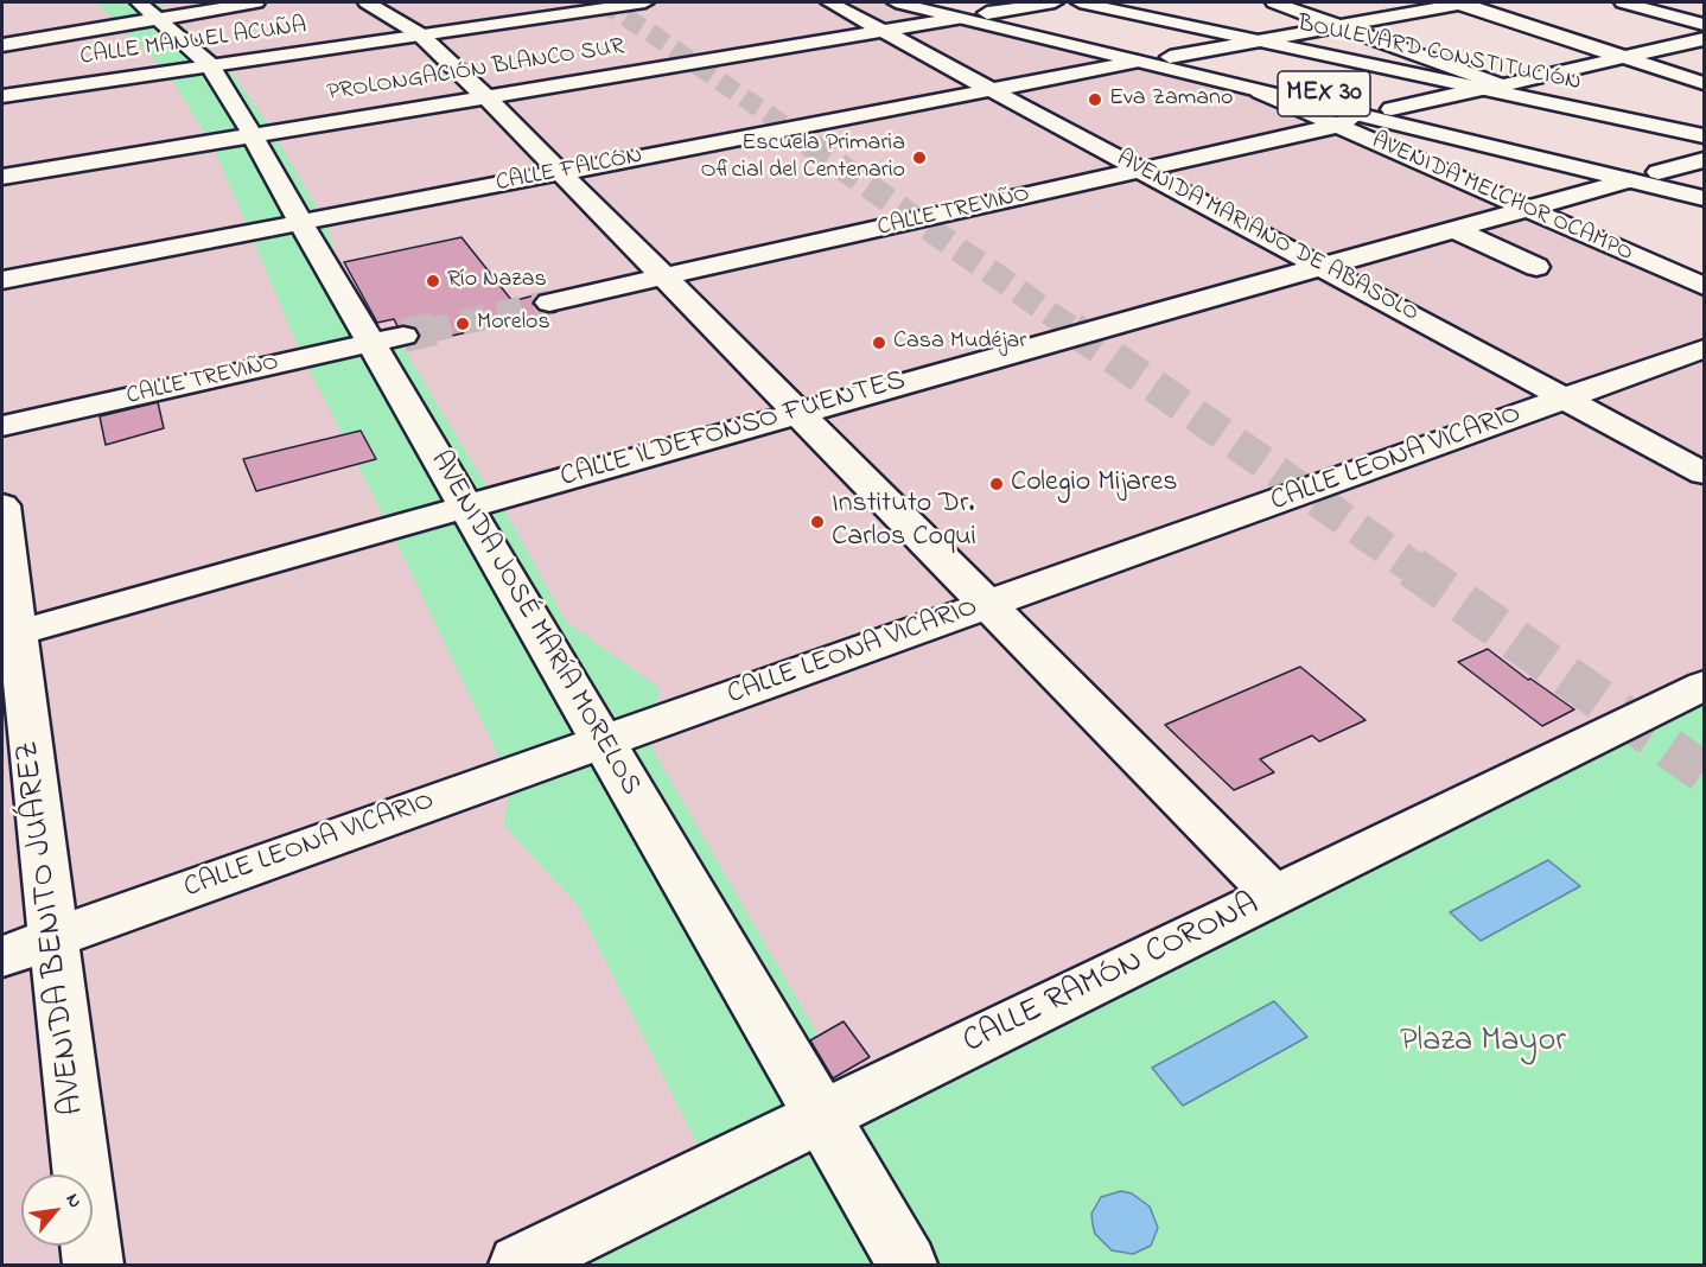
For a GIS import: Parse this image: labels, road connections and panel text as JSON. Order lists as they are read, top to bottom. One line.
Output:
{"streets":{"street":["CALLE MANUEL ACUÑA","BOULEVARD CONSTITUCIÓN","PROLONGACIÓN BLANCO SUR","MEX 30","CALLE FALCÓN","AVENIDA MELCHOR OCAMPO","CALLE TREVIÑO","AVENIDA MARIANO DE ABASOLO","CALLE ILDEFONSO FUENTES","CALLE LEONA VICARIO","AVENIDA JOSÉ MARÍA MORELOS","AVENIDA BENITO JUÁREZ","CALLE RAMÓN CORONA"]},"crossings":[["CALLE MANUEL ACUÑA","AVENIDA JOSÉ MARÍA MORELOS"],["PROLONGACIÓN BLANCO SUR","MEX 30"],["PROLONGACIÓN BLANCO SUR","AVENIDA MARIANO DE ABASOLO"],["PROLONGACIÓN BLANCO SUR","AVENIDA JOSÉ MARÍA MORELOS"],["MEX 30","CALLE FALCÓN"],["MEX 30","AVENIDA MELCHOR OCAMPO"],["MEX 30","CALLE TREVIÑO"],["MEX 30","CALLE ILDEFONSO FUENTES"],["CALLE FALCÓN","AVENIDA MELCHOR OCAMPO"],["CALLE FALCÓN","AVENIDA MARIANO DE ABASOLO"],["CALLE FALCÓN","AVENIDA JOSÉ MARÍA MORELOS"],["AVENIDA MELCHOR OCAMPO","CALLE TREVIÑO"],["AVENIDA MELCHOR OCAMPO","CALLE ILDEFONSO FUENTES"],["CALLE TREVIÑO","AVENIDA MARIANO DE ABASOLO"],["CALLE TREVIÑO","AVENIDA JOSÉ MARÍA MORELOS"],["AVENIDA MARIANO DE ABASOLO","CALLE ILDEFONSO FUENTES"],["AVENIDA MARIANO DE ABASOLO","CALLE LEONA VICARIO"],["CALLE ILDEFONSO FUENTES","AVENIDA JOSÉ MARÍA MORELOS"],["CALLE ILDEFONSO FUENTES","AVENIDA BENITO JUÁREZ"],["CALLE LEONA VICARIO","AVENIDA JOSÉ MARÍA MORELOS"],["CALLE LEONA VICARIO","AVENIDA BENITO JUÁREZ"],["AVENIDA JOSÉ MARÍA MORELOS","CALLE RAMÓN CORONA"]],"parks":["Plaza Mayor"],"places":["Eva Zamano","Escuela Primaria Oficial del Centenario","Río Nazas","Morelos","Casa Mudéjar","Colegio Mijares","Instituto Dr. Carlos Coqui"],"north":"top right"}
